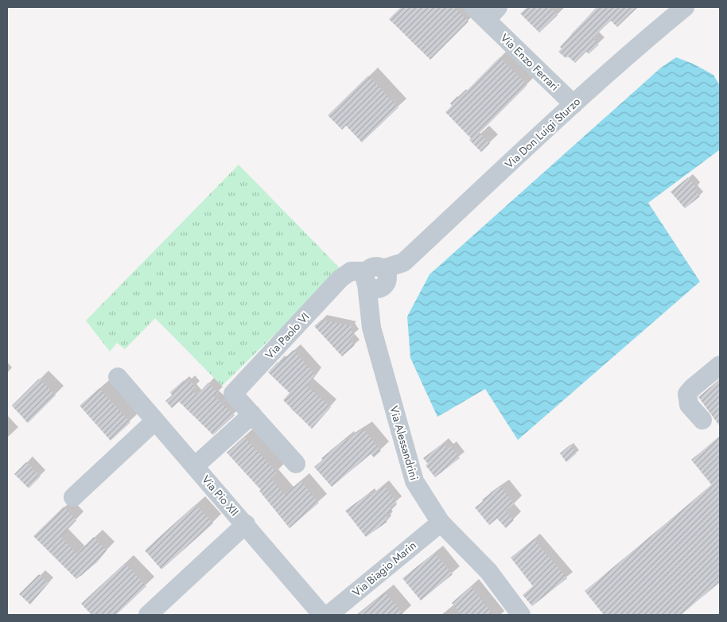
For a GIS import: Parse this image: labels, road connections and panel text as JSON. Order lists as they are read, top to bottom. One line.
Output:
{"streets":{"street":["Via Enzo Ferrari","Via Don Luigi Sturzo","Via Paolo VI","Via Alessandrini","Via Pio XII","Via Biagio Marin"]},"crossings":[["Via Enzo Ferrari","Via Don Luigi Sturzo"],["Via Don Luigi Sturzo","Via Paolo VI"],["Via Don Luigi Sturzo","Via Alessandrini"],["Via Paolo VI","Via Alessandrini"],["Via Alessandrini","Via Biagio Marin"]]}
